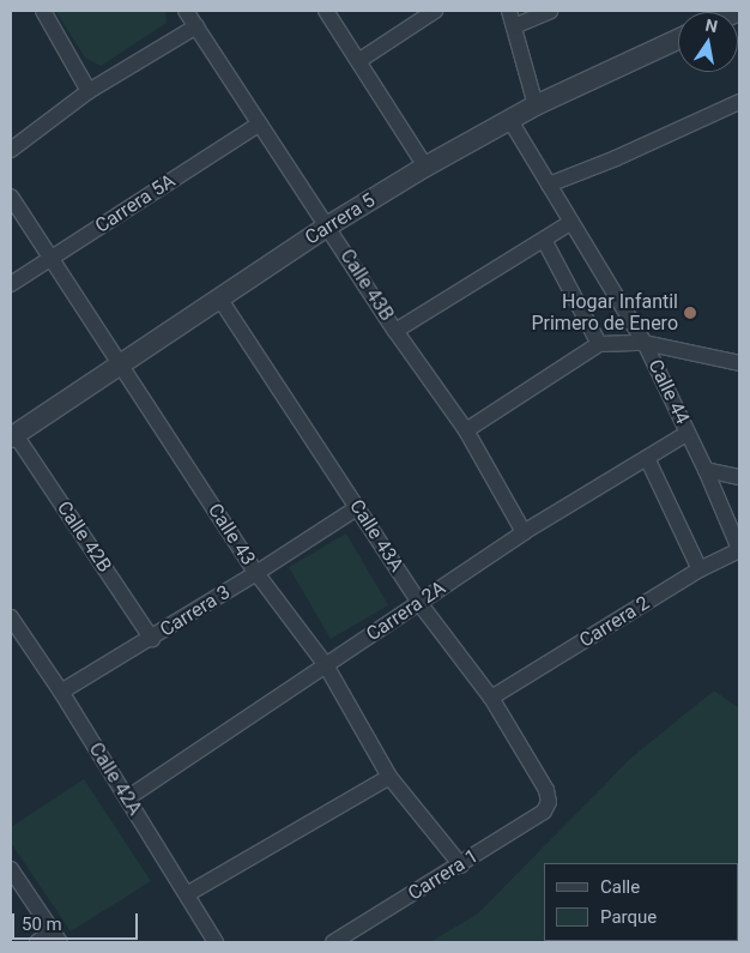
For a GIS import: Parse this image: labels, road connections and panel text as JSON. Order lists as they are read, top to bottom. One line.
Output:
{"streets":{"street":["Carrera 5A","Carrera 5","Calle 43B","Calle 44","Calle 43","Calle 43A","Calle 42B","Carrera 3","Carrera 2A","Carrera 2","Calle 42A","Carrera 1"]},"crossings":[["Carrera 5A","Calle 43B"],["Carrera 5A","Calle 43"],["Carrera 5","Calle 43B"],["Carrera 5","Calle 44"],["Carrera 5","Calle 43"],["Carrera 5","Calle 43A"],["Carrera 5","Calle 42B"],["Calle 43B","Carrera 2A"],["Calle 44","Carrera 2A"],["Calle 44","Carrera 2"],["Calle 43","Carrera 3"],["Calle 43","Carrera 2A"],["Calle 43","Carrera 1"],["Calle 43A","Carrera 3"],["Calle 43A","Carrera 2A"],["Calle 43A","Carrera 2"],["Calle 43A","Carrera 1"],["Calle 42B","Carrera 3"],["Carrera 3","Calle 42A"],["Carrera 2A","Calle 42A"]],"places":["Hogar Infantil Primero de Enero"],"legend":["Calle","Parque"],"scale_bar":"50 m","north":"top"}
